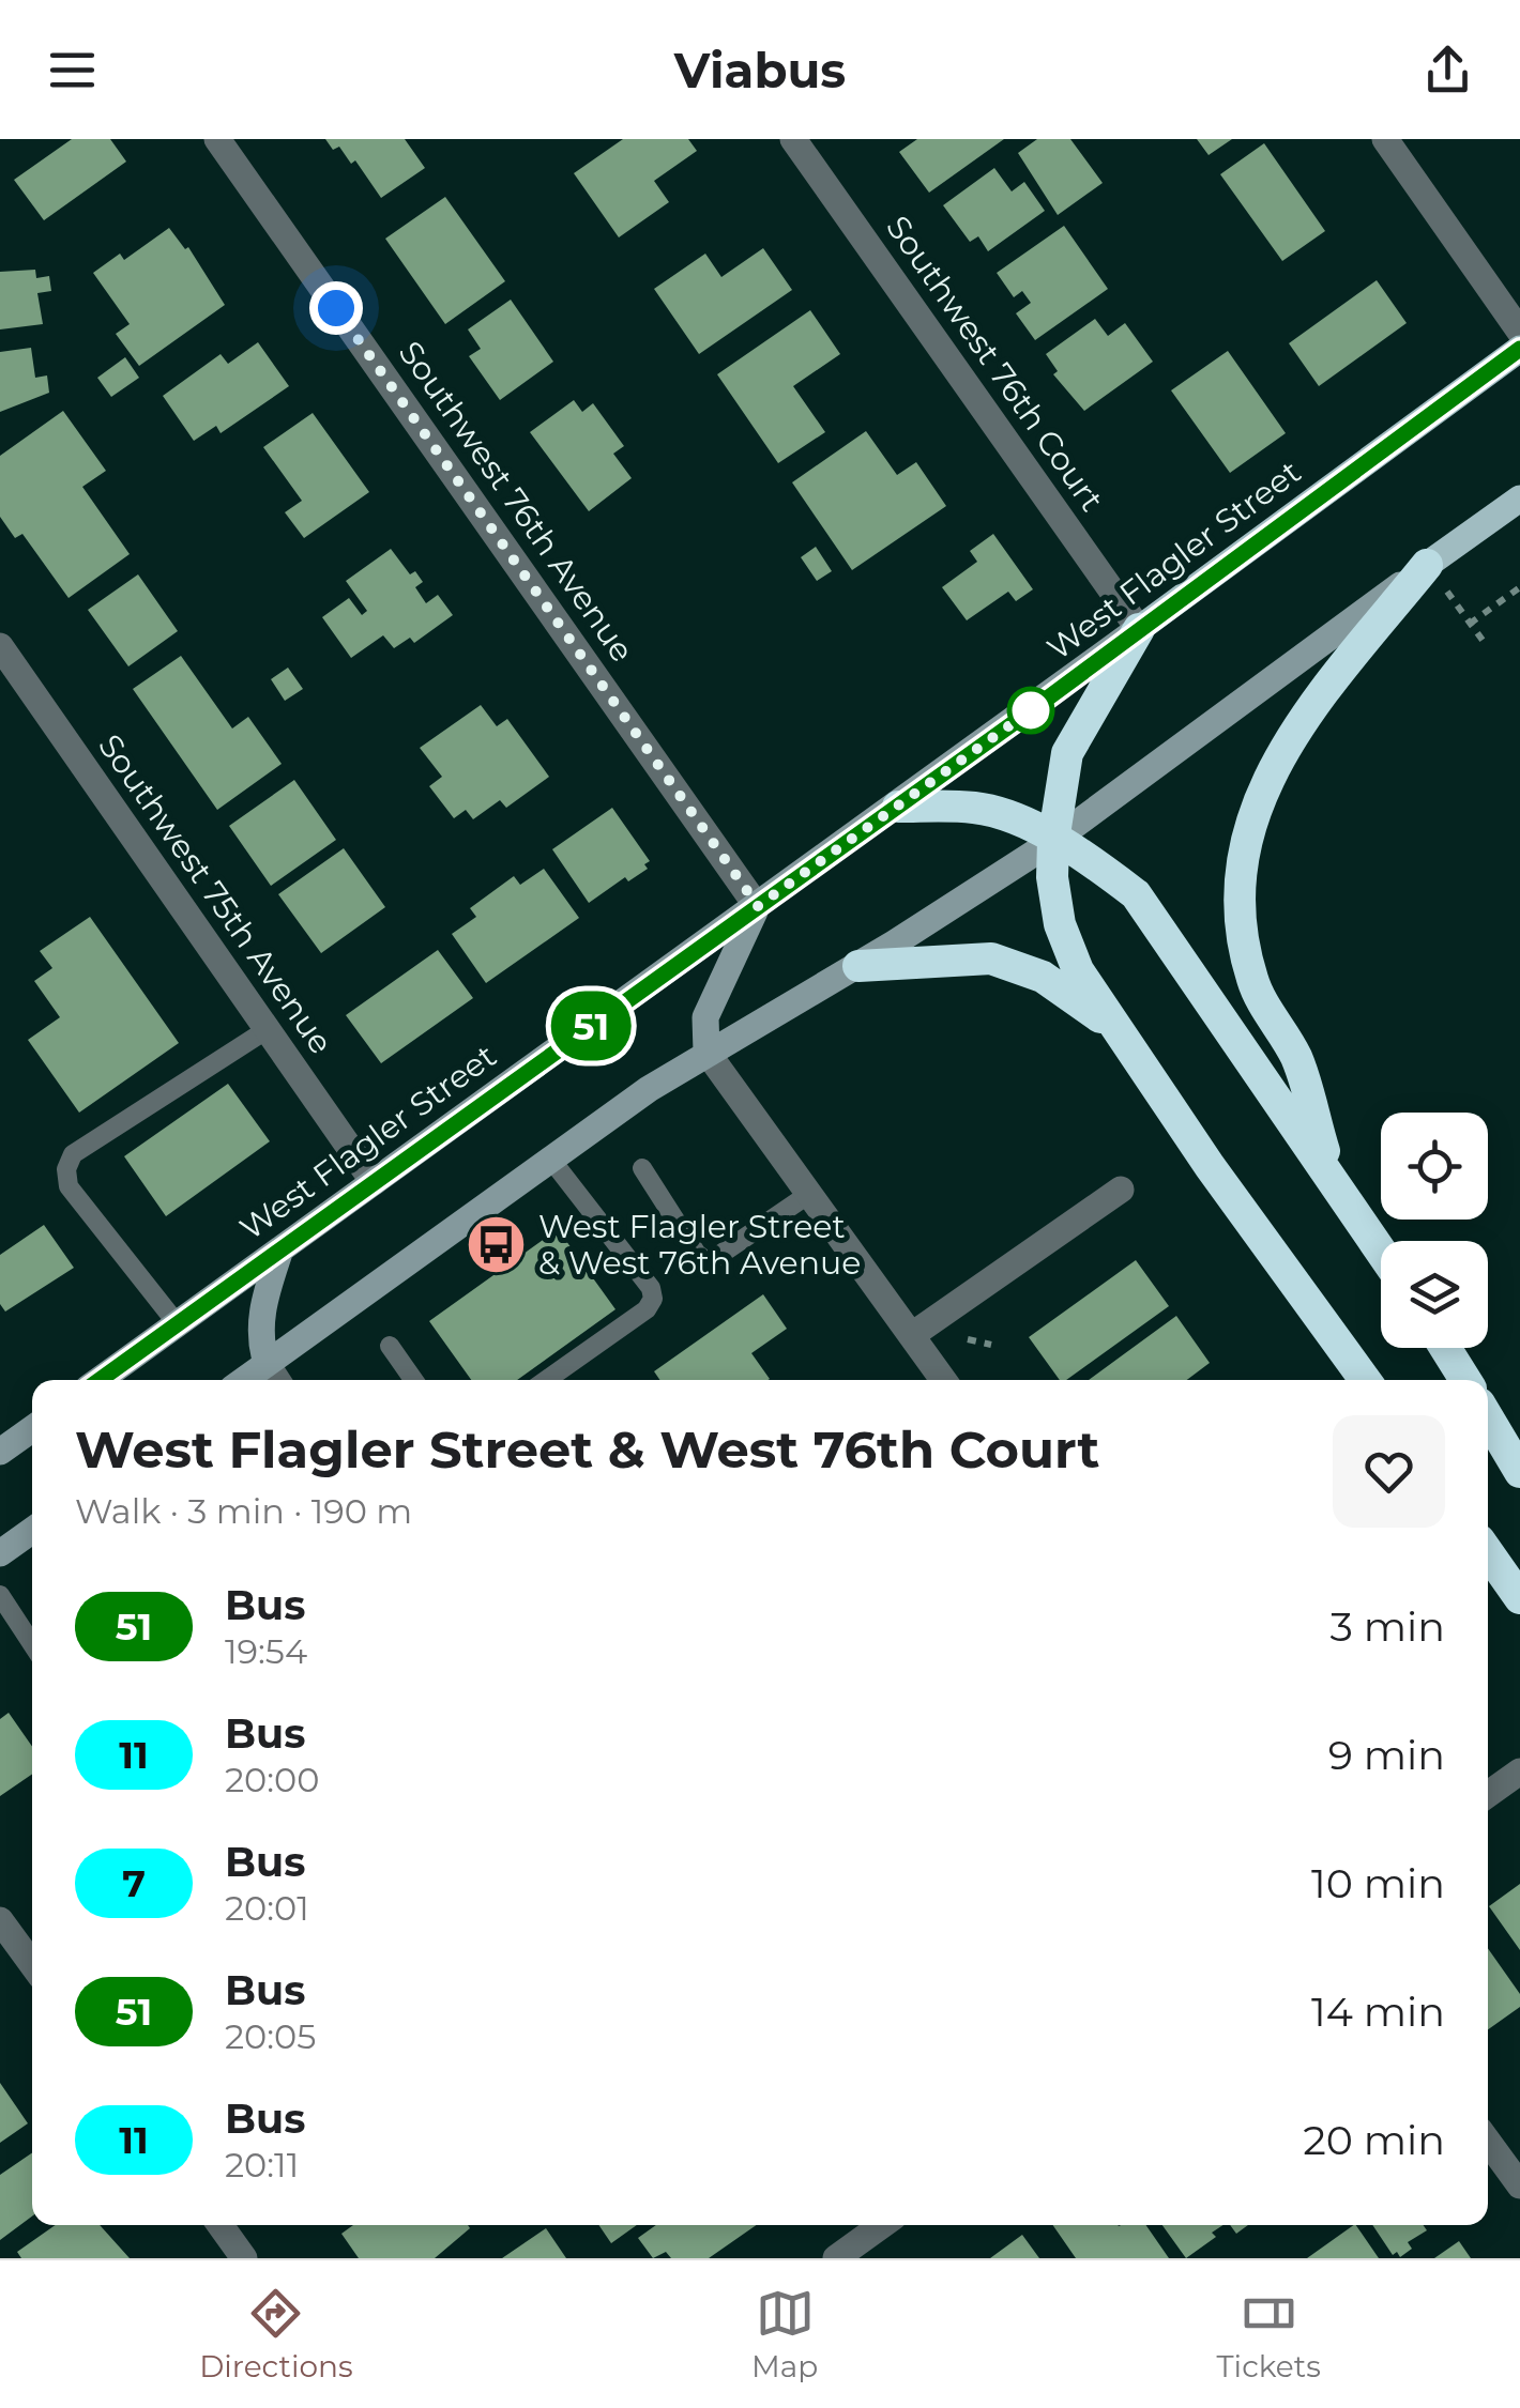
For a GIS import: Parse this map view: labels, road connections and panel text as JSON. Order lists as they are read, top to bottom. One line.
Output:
{"streets":{"main road":["West Flagler Street"],"street":["Southwest 76th Court","Southwest 76th Avenue","Southwest 75th Avenue"]},"crossings":[["Southwest 76th Court","West Flagler Street"],["Southwest 76th Avenue","West Flagler Street"],["West Flagler Street","Southwest 75th Avenue"]],"places":{"bus stop":["West Flagler Street & West 76th Avenue"]},"lines":["bus line 51"],"page":{"header":"Viabus","on_map":"51","heading":["West Flagler Street & West 76th Court","Walk · 3 min · 190 m"],"list":[{"mark":"51","name":"Bus","note":"19:54","value":"3 min"},{"mark":"11","name":"Bus","note":"20:00","value":"9 min"},{"mark":"7","name":"Bus","note":"20:01","value":"10 min"},{"mark":"51","name":"Bus","note":"20:05","value":"14 min"},{"mark":"11","name":"Bus","note":"20:11","value":"20 min"}],"tabs":["Directions","Map","Tickets"]}}
